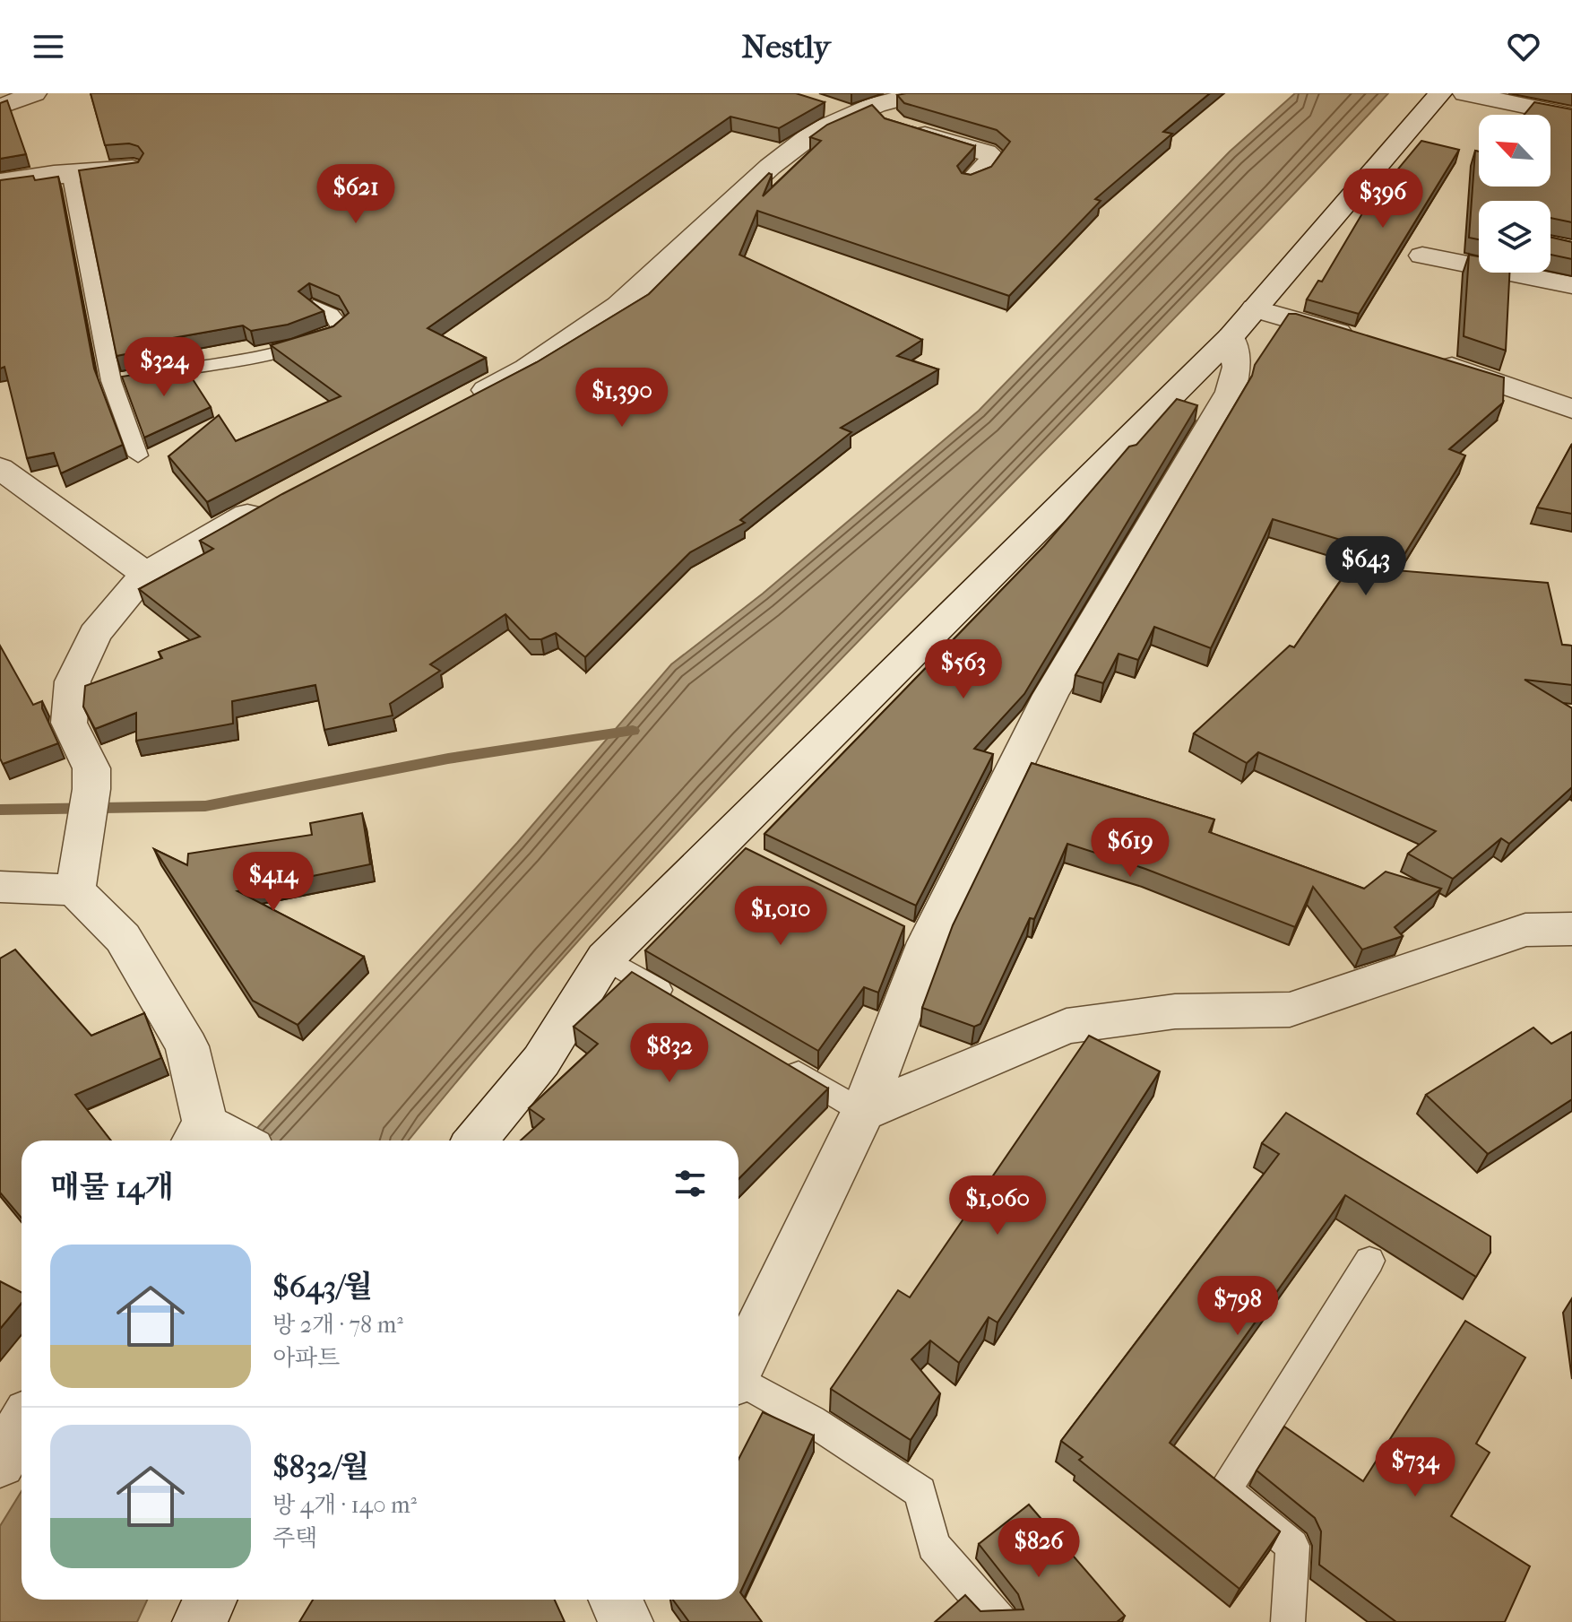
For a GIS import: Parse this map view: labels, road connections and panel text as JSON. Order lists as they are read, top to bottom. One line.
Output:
{"north":"top left","page":{"header":"Nestly","price":["$621","$396","$324","$1,390","$643","$563","$619","$414","$1,010","$832","$1,060","$798","$734","$826"],"heading":"매물 14개","list":[{"name":"$643/월","note":"방 2개 · 78 m² · 아파트"},{"name":"$832/월","note":"방 4개 · 140 m² · 주택"}]}}
